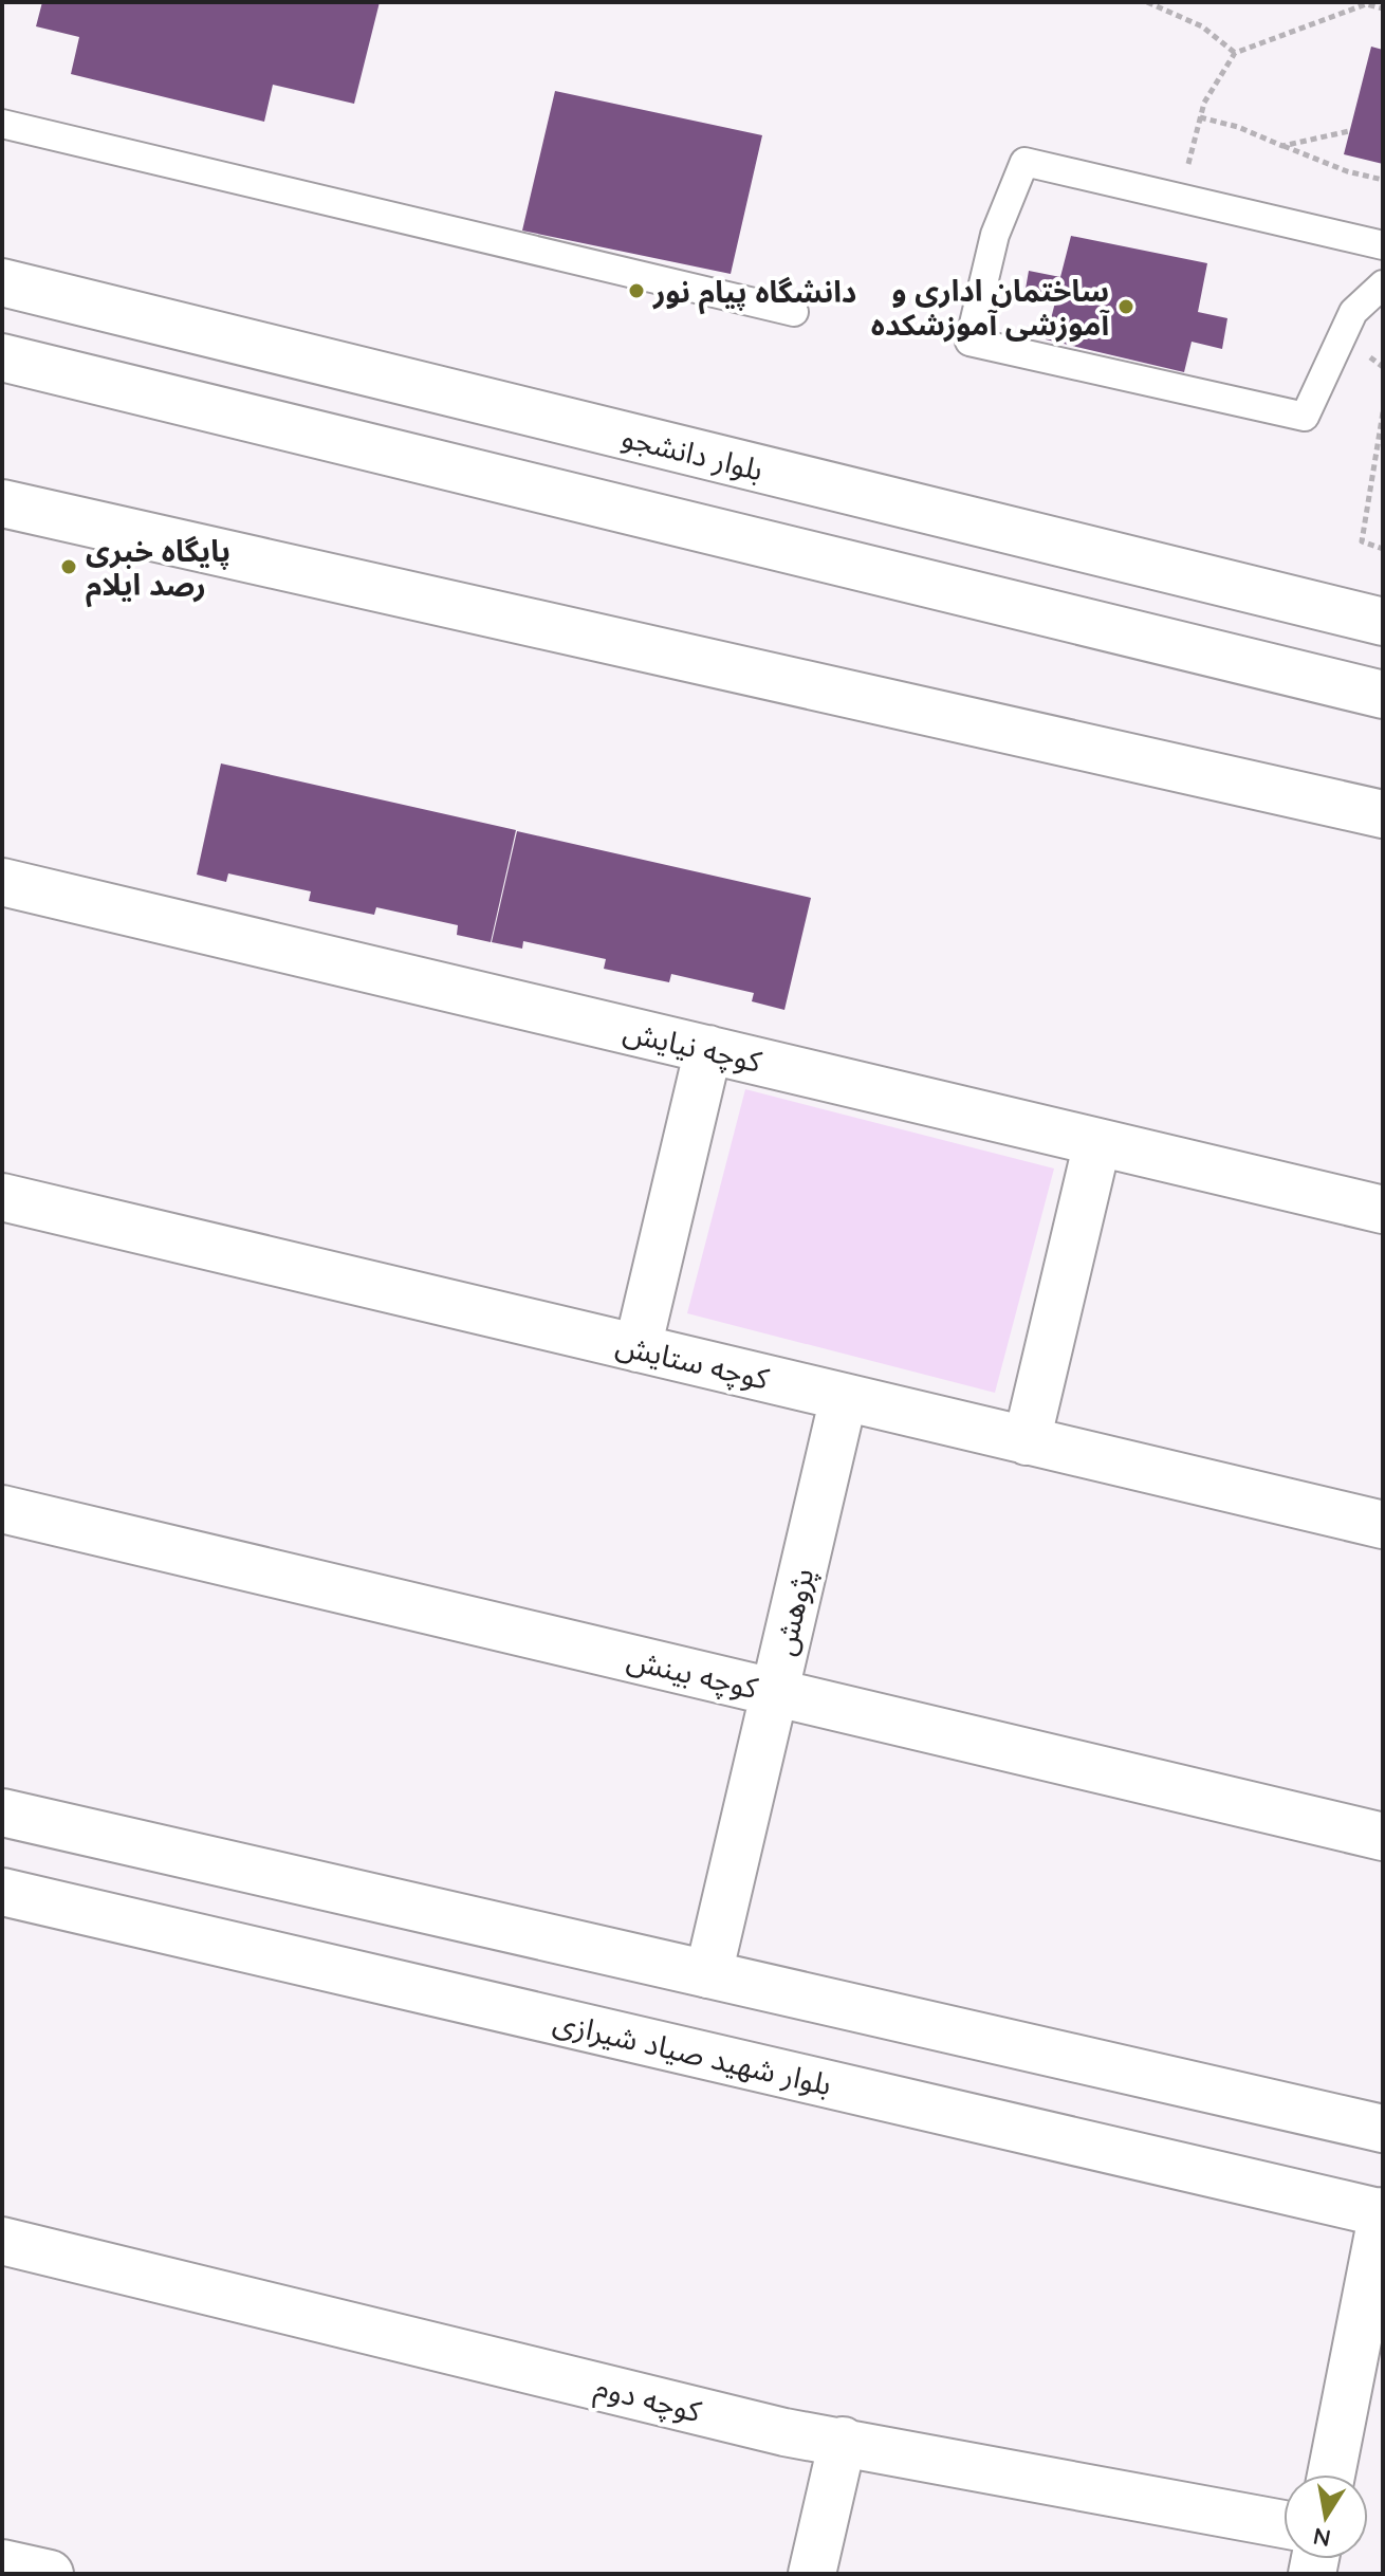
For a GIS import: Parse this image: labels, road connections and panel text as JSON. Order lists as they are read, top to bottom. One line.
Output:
{"streets":{"street":["بلوار دانشجو","كوچه نيايش","کوچه ستایش","پژوهش","کوچه بینش","بلوار شهید صیاد شیرازی","کوچه دوم"]},"crossings":[["کوچه ستایش","پژوهش"],["پژوهش","کوچه بینش"]],"places":["دانشگاه پیام نور","ساختمان اداری و آموزشی آموزشکده","پایگاه خبری رصد ایلام"],"north":"bottom"}
